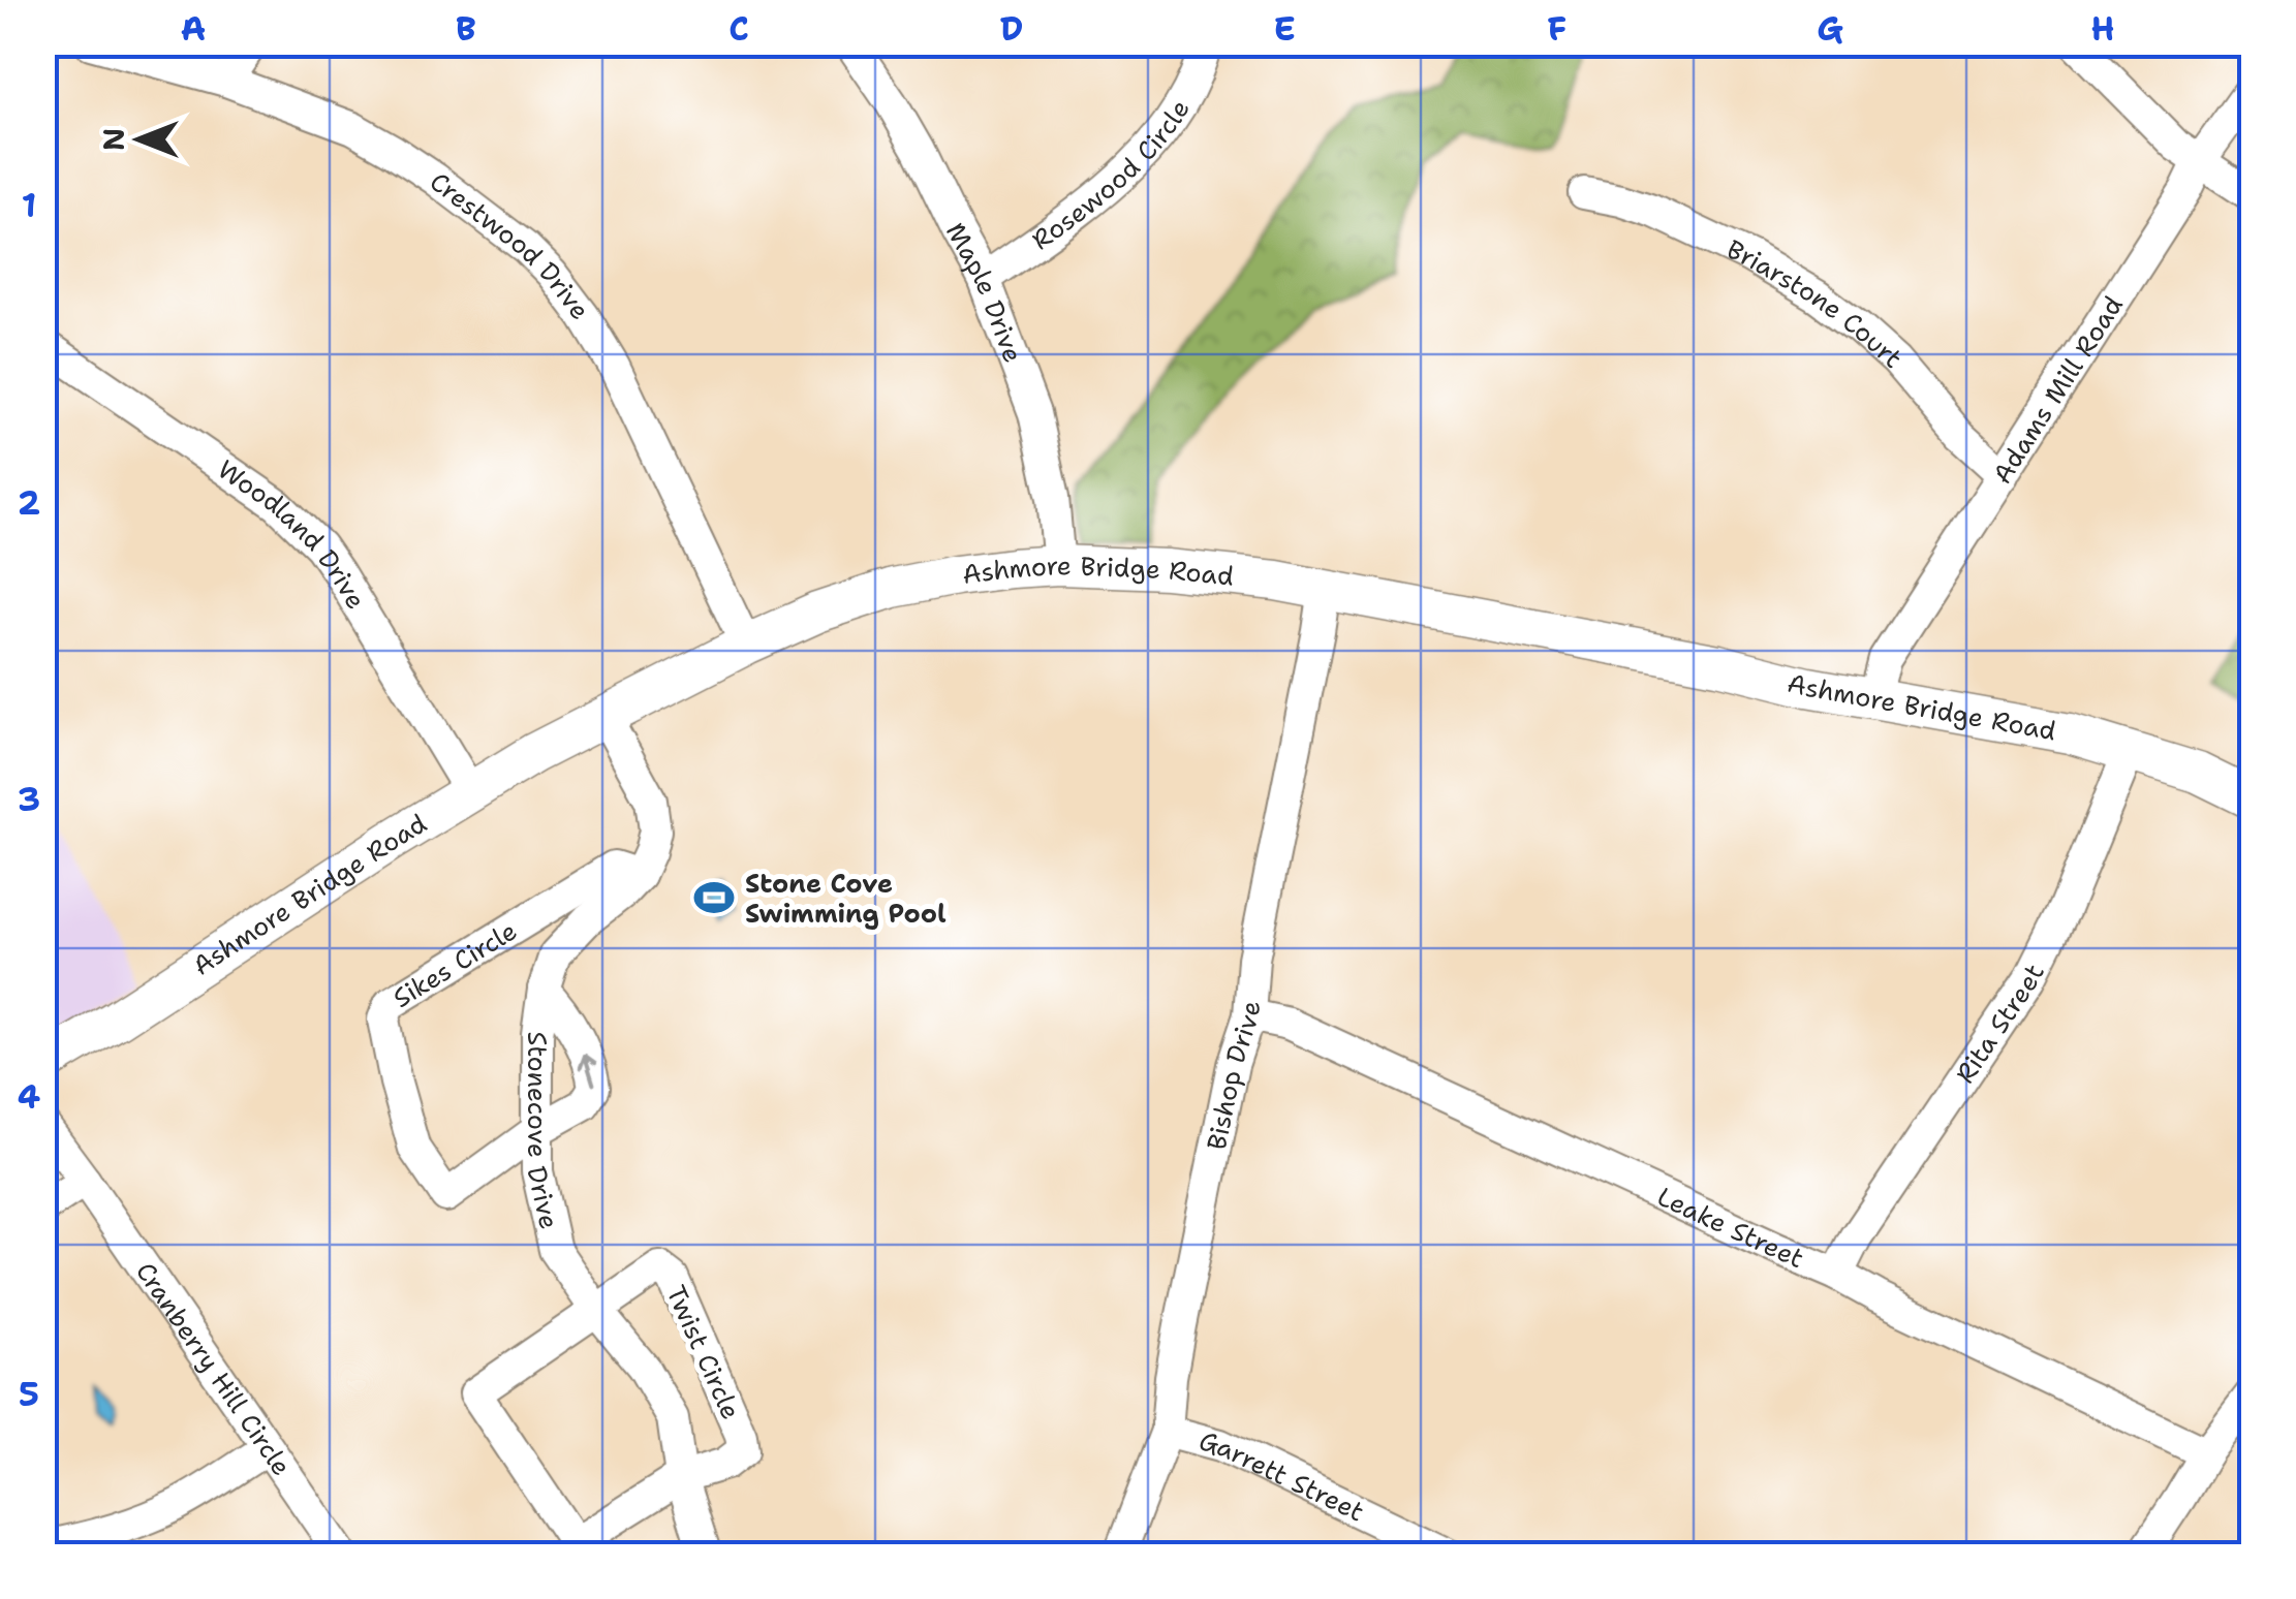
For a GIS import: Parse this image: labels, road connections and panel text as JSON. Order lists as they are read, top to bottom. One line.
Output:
{"streets":{"main road":["Ashmore Bridge Road"],"street":["Rosewood Circle","Crestwood Drive","Maple Drive","Briarstone Court","Adams Mill Road","Woodland Drive","Sikes Circle","Rita Street","Bishop Drive","Stonecove Drive","Leake Street","Twist Circle","Cranberry Hill Circle","Garrett Street"]},"crossings":[["Rosewood Circle","Maple Drive"],["Crestwood Drive","Ashmore Bridge Road"],["Maple Drive","Ashmore Bridge Road"],["Briarstone Court","Adams Mill Road"],["Adams Mill Road","Ashmore Bridge Road"],["Woodland Drive","Ashmore Bridge Road"],["Ashmore Bridge Road","Rita Street"],["Ashmore Bridge Road","Bishop Drive"],["Sikes Circle","Stonecove Drive"],["Rita Street","Leake Street"],["Bishop Drive","Leake Street"],["Bishop Drive","Garrett Street"],["Stonecove Drive","Twist Circle"]],"places":{"sports":["Stone Cove Swimming Pool"]},"north":"left","grid":{"columns":["A","B","C","D","E","F","G","H"],"rows":["1","2","3","4","5"]}}
